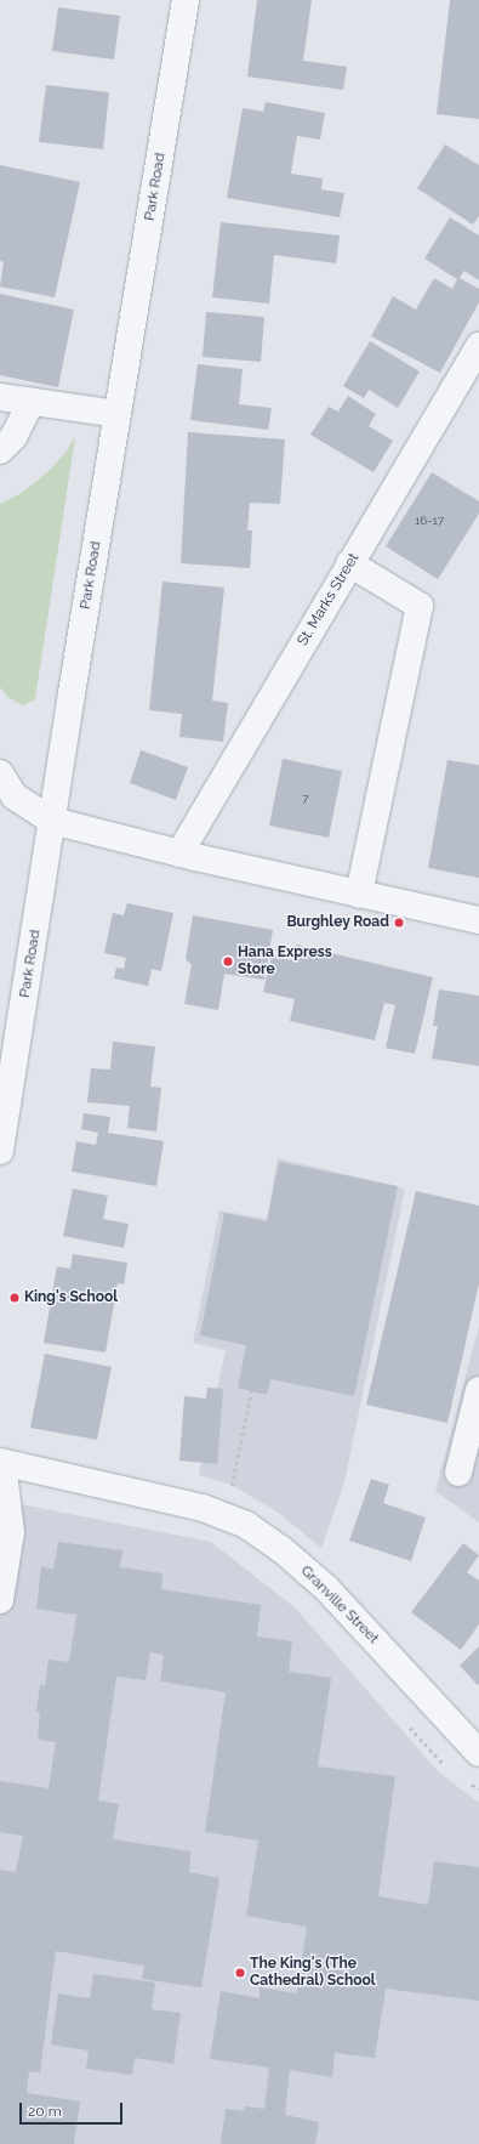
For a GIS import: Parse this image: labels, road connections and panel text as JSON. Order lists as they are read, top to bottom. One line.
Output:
{"streets":{"street":["Park Road","St. Marks Street","Granville Street"]},"places":["Burghley Road","Hana Express Store","King's School","The King's (The Cathedral) School"],"house_numbers":["16-17","7"],"scale_bar":"20 m"}
